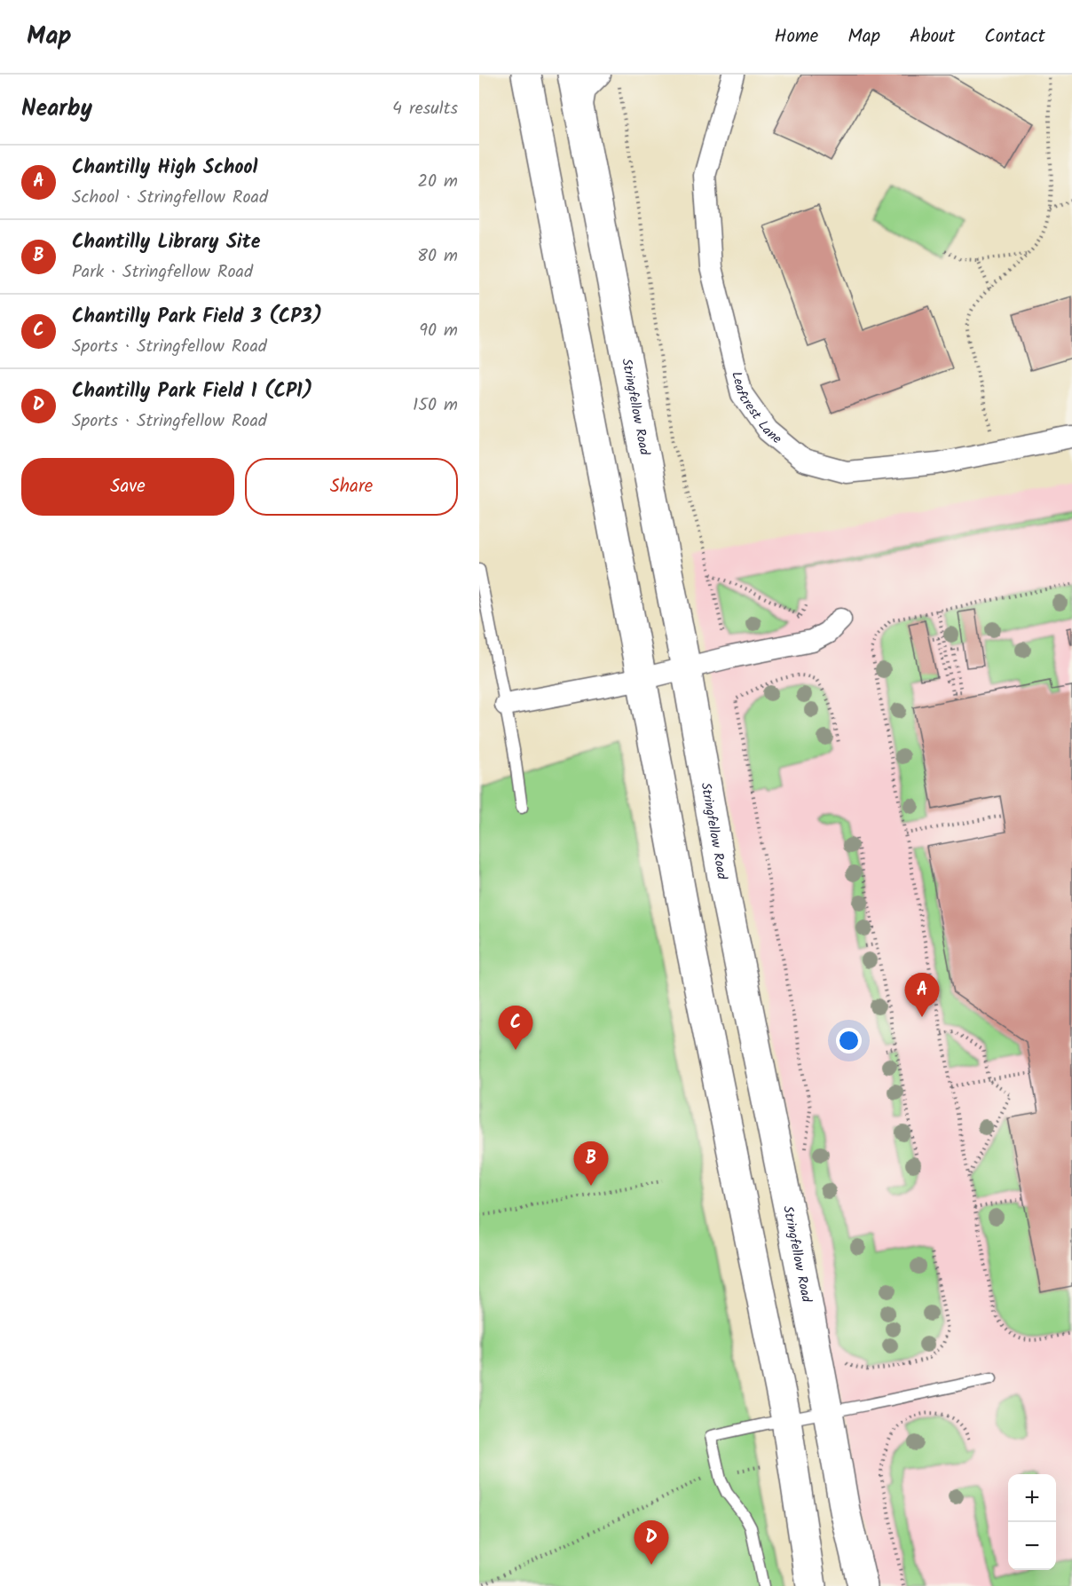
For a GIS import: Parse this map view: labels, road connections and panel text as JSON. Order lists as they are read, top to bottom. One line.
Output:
{"streets":{"main road":["Stringfellow Road"],"street":["Leafcrest Lane"]},"page":{"header":"Map","nav":["Home","Map","About","Contact"],"heading":["Nearby","4 results"],"list":[{"mark":"A","name":"Chantilly High School","note":"School · Stringfellow Road","value":"20 m"},{"mark":"B","name":"Chantilly Library Site","note":"Park · Stringfellow Road","value":"80 m"},{"mark":"C","name":"Chantilly Park Field 3 (CP3)","note":"Sports · Stringfellow Road","value":"90 m"},{"mark":"D","name":"Chantilly Park Field 1 (CP1)","note":"Sports · Stringfellow Road","value":"150 m"}],"buttons":["Save","Share"],"pins":["A","C","B","D"],"map_buttons":["+","−"]}}
